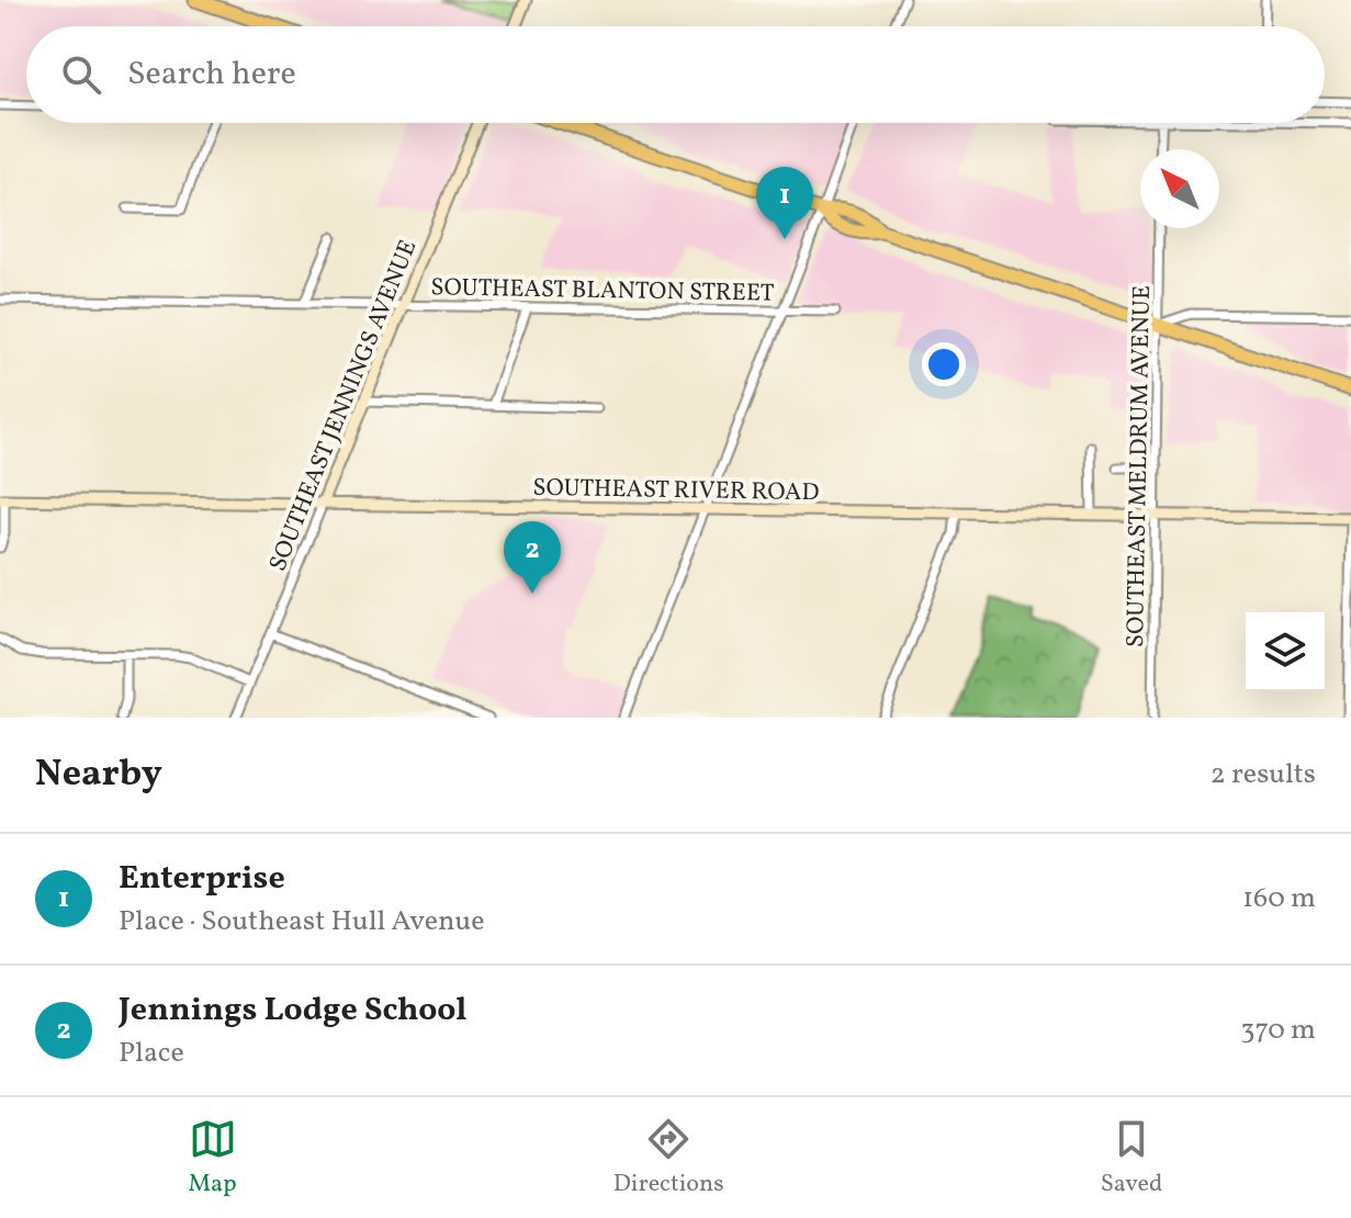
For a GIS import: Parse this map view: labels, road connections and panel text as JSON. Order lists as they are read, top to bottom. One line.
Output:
{"streets":{"street":["SOUTHEAST BLANTON STREET","SOUTHEAST JENNINGS AVENUE","SOUTHEAST MELDRUM AVENUE","SOUTHEAST RIVER ROAD"]},"crossings":[["SOUTHEAST BLANTON STREET","SOUTHEAST JENNINGS AVENUE"],["SOUTHEAST JENNINGS AVENUE","SOUTHEAST RIVER ROAD"],["SOUTHEAST MELDRUM AVENUE","SOUTHEAST RIVER ROAD"]],"north":"top left","page":{"search":"Search here","pins":["1","2"],"heading":["Nearby","2 results"],"list":[{"mark":"1","name":"Enterprise","note":"Place · Southeast Hull Avenue","value":"160 m"},{"mark":"2","name":"Jennings Lodge School","note":"Place","value":"370 m"}],"nav":["Map","Directions","Saved"]}}
